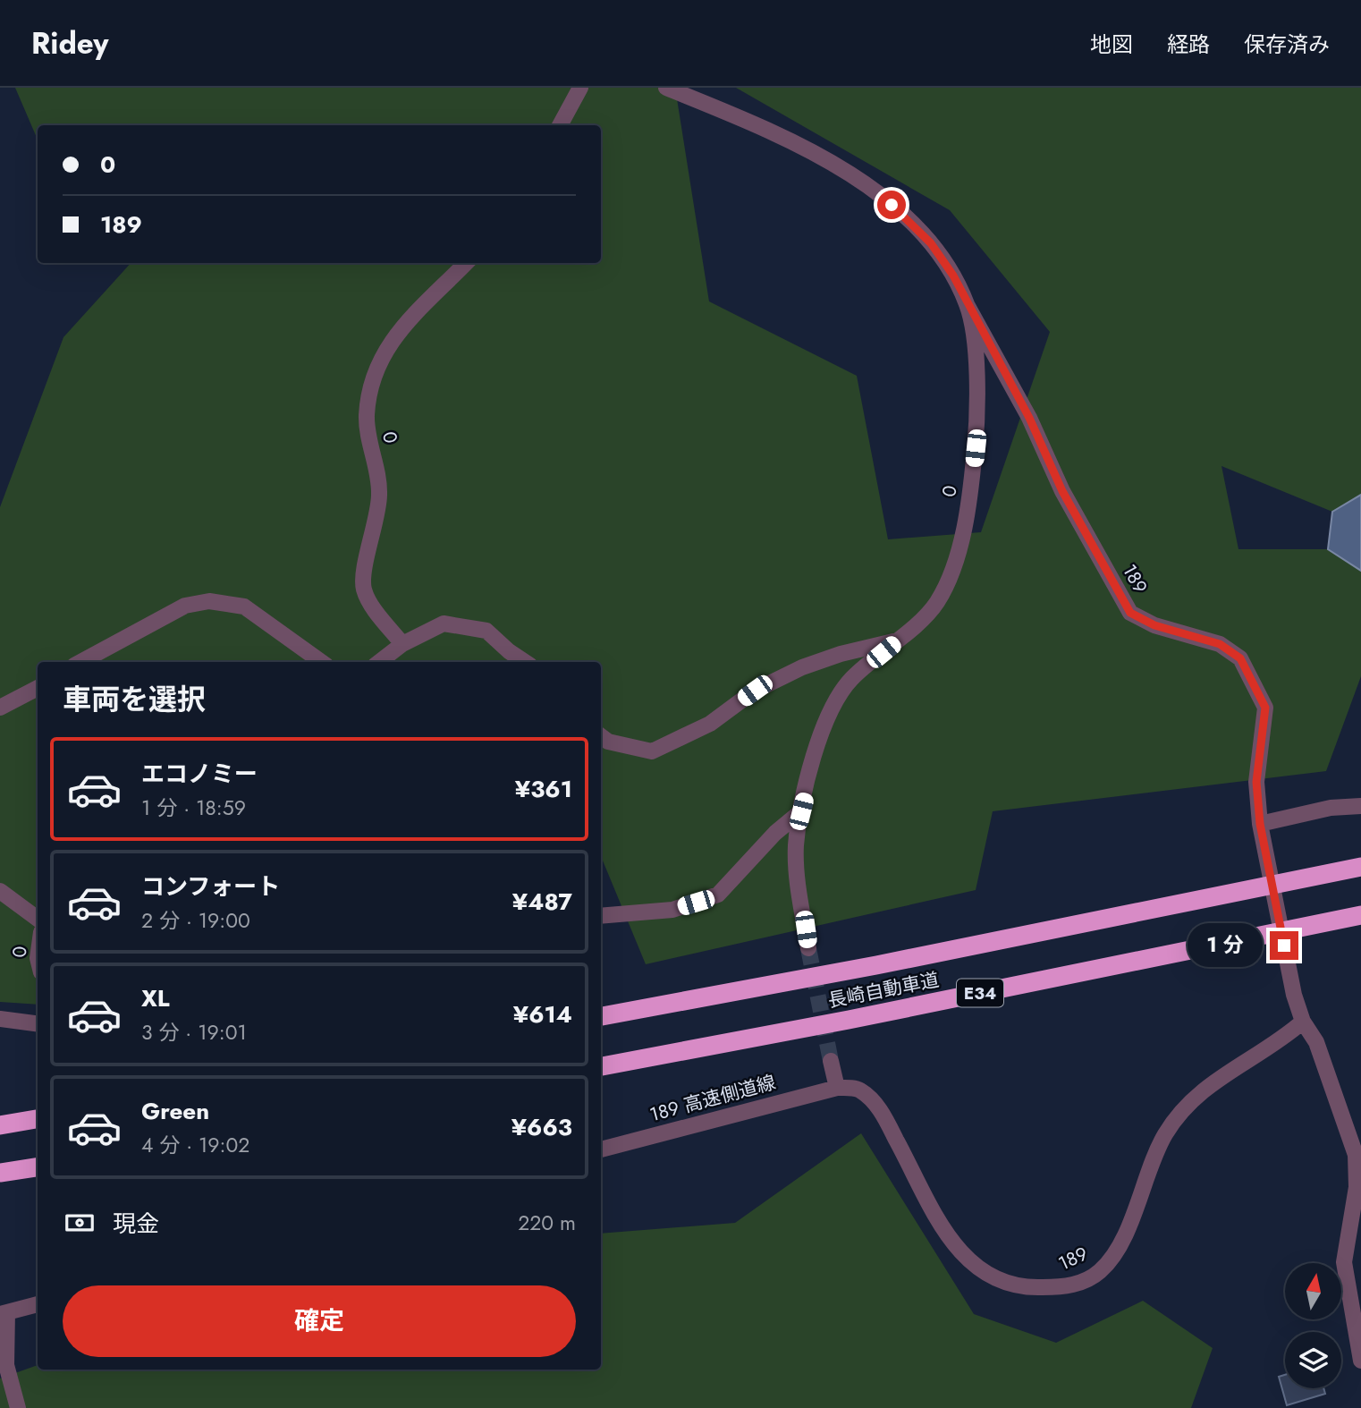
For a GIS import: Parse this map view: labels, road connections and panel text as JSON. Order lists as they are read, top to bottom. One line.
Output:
{"streets":{"highway":["長崎自動車道","E34"],"street":["0","189","189 高速側道線"]},"crossings":[["0","189"],["189","189 高速側道線"]],"north":"top","page":{"header":"Ridey","nav":["地図","経路","保存済み"],"banner":["0","189"],"heading":"車両を選択","list":[{"name":"エコノミー","note":"1 分 · 18:59","value":"¥361"},{"name":"コンフォート","note":"2 分 · 19:00","value":"¥487"},{"name":"XL","note":"3 分 · 19:01","value":"¥614"},{"name":"Green","note":"4 分 · 19:02","value":"¥663"}],"bubble":"1 分","pay":["現金","220 m"],"buttons":"確定"}}
